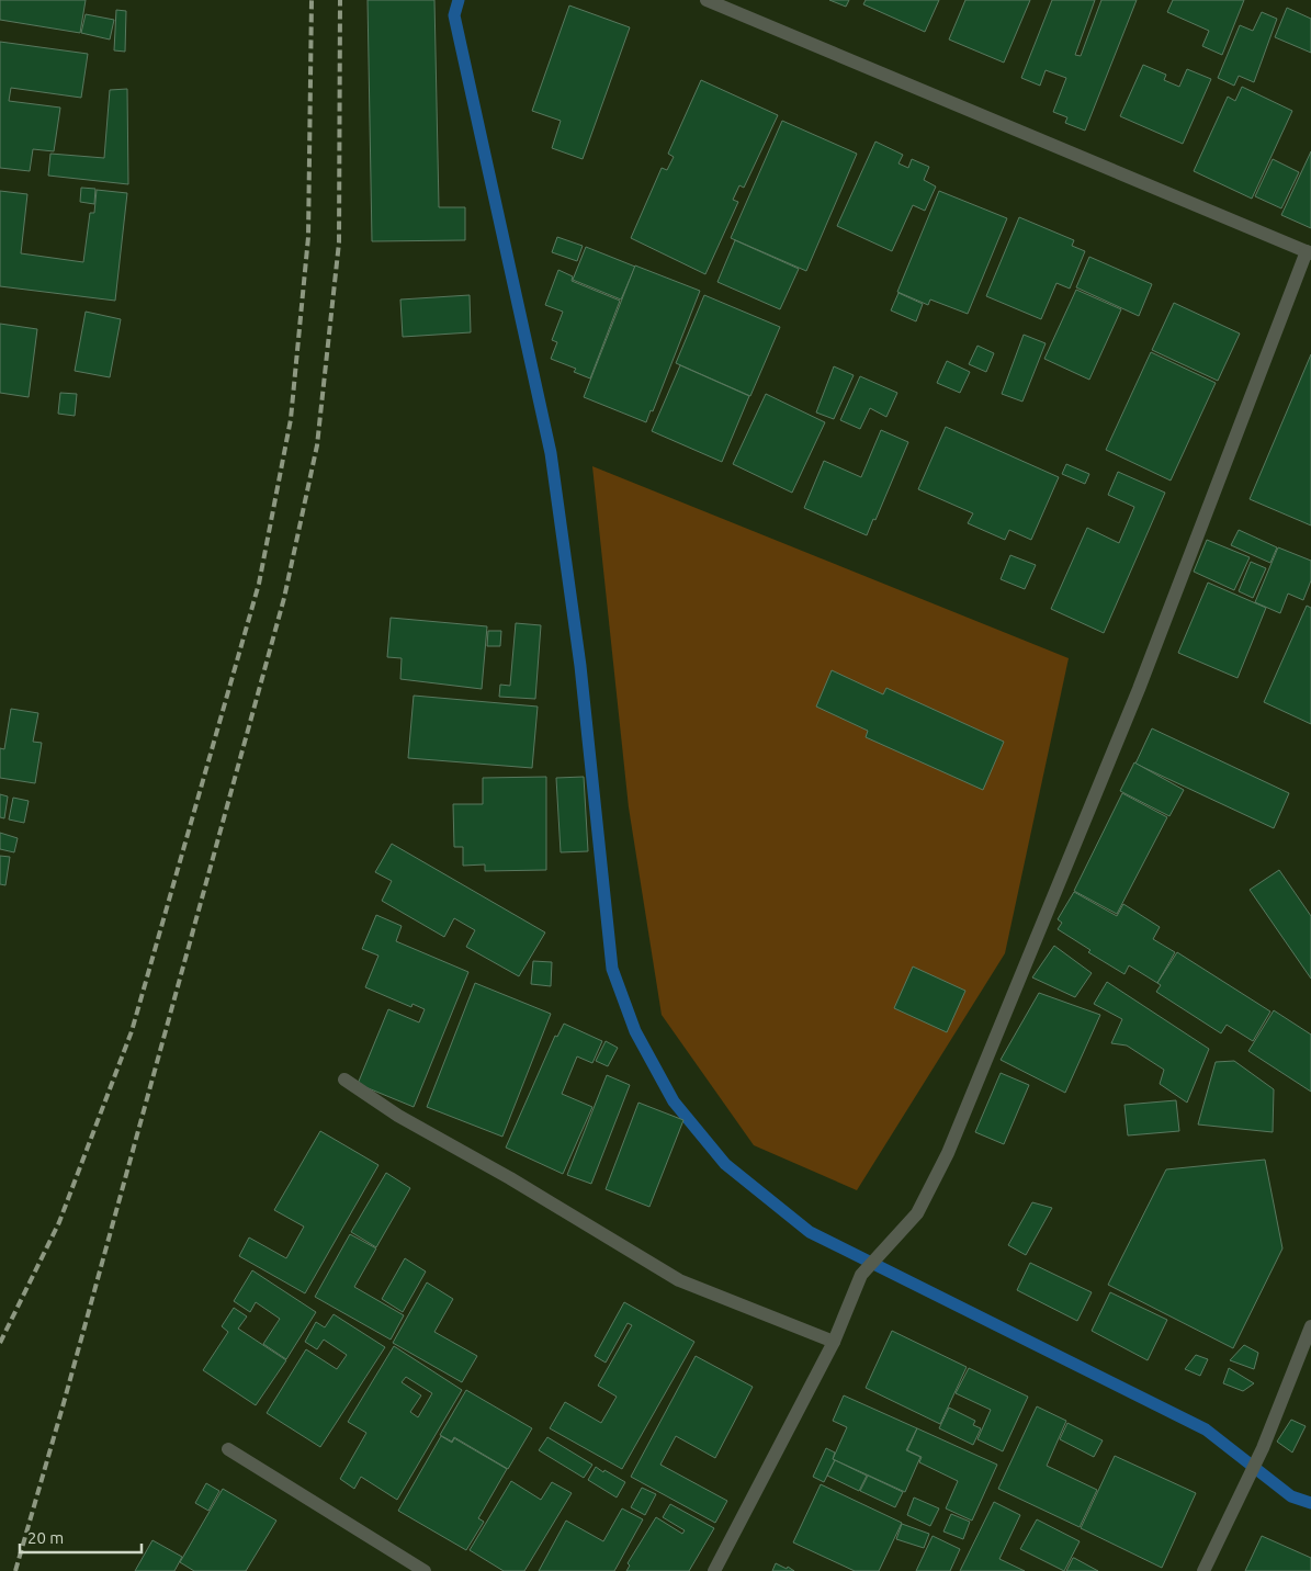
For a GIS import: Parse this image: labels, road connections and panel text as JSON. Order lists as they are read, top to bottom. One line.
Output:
{"scale_bar":"20 m"}
